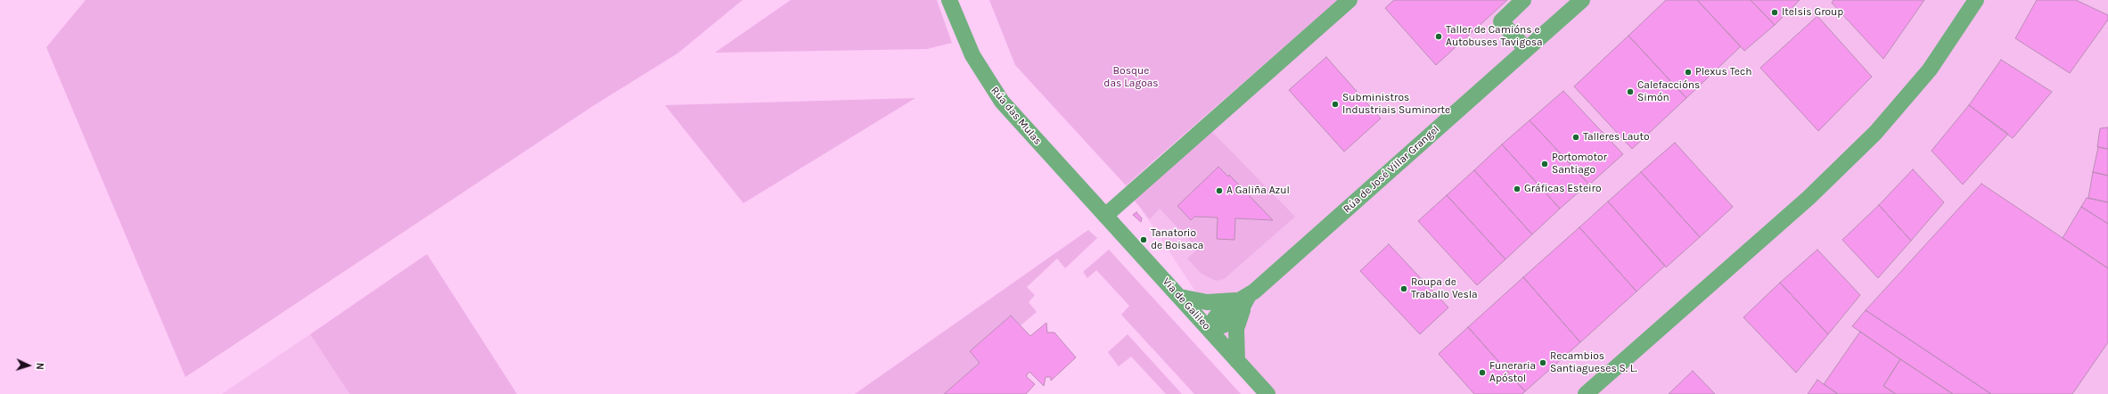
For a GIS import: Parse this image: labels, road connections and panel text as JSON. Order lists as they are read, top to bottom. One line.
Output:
{"streets":{"street":["Rúa das Mulas","Rúa de José Villar Grangel","Vía de Galileo"]},"crossings":[["Rúa das Mulas","Vía de Galileo"],["Rúa de José Villar Grangel","Vía de Galileo"]],"parks":["Bosque das Lagoas"],"places":["Itelsis Group","Taller de Camións e Autobuses Tavigosa","Plexus Tech","Calefaccións Simón","Subministros Industriais Suminorte","Talleres Lauto","Portomotor Santiago","Gráficas Esteiro","A Galiña Azul","Tanatorio de Boisaca","Roupa de Traballo Vesla","Recambios Santiagueses S. L.","Funeraria Apóstol"],"north":"right"}
